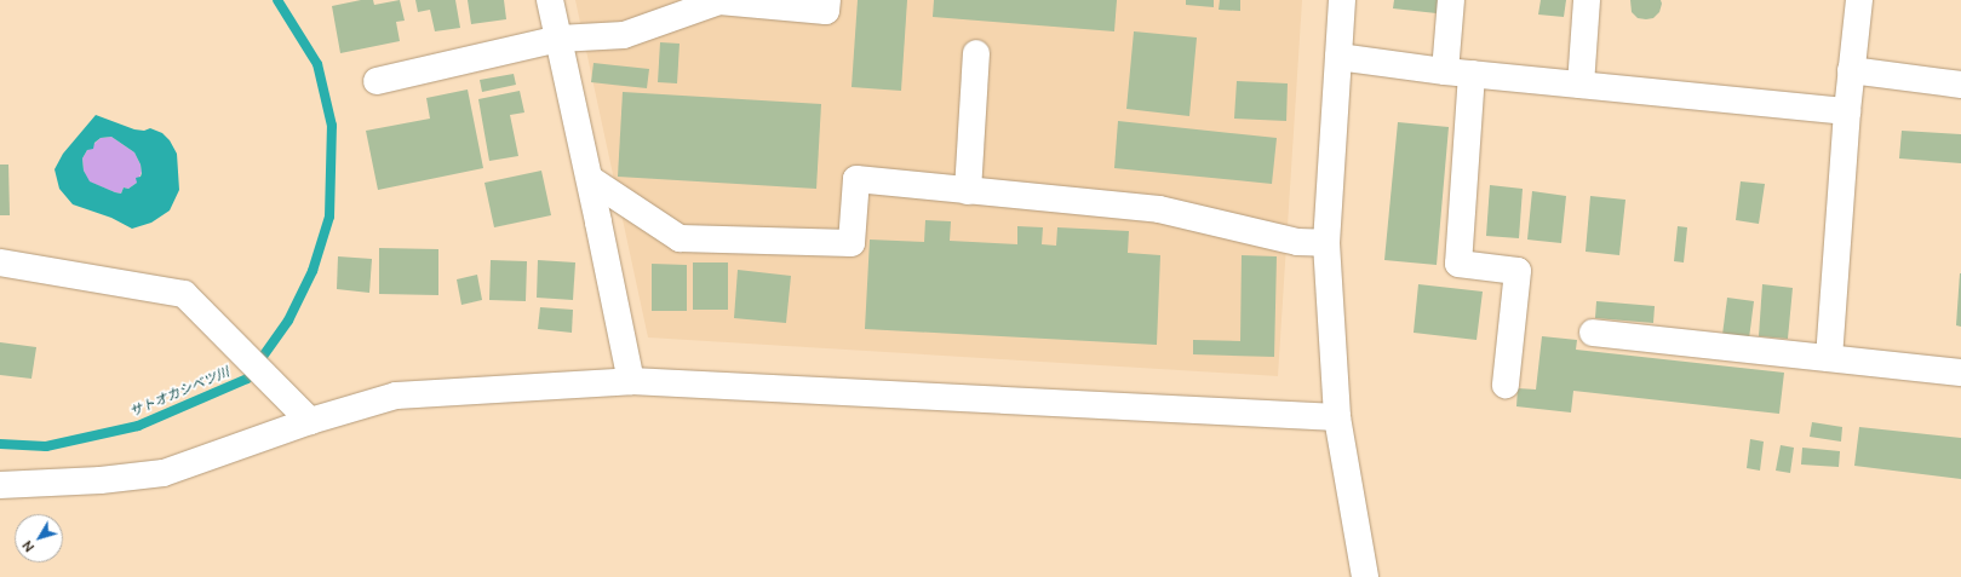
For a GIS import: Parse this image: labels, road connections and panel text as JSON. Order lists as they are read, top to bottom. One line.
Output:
{"water":["サトオカシベツ川"],"north":"bottom left"}
